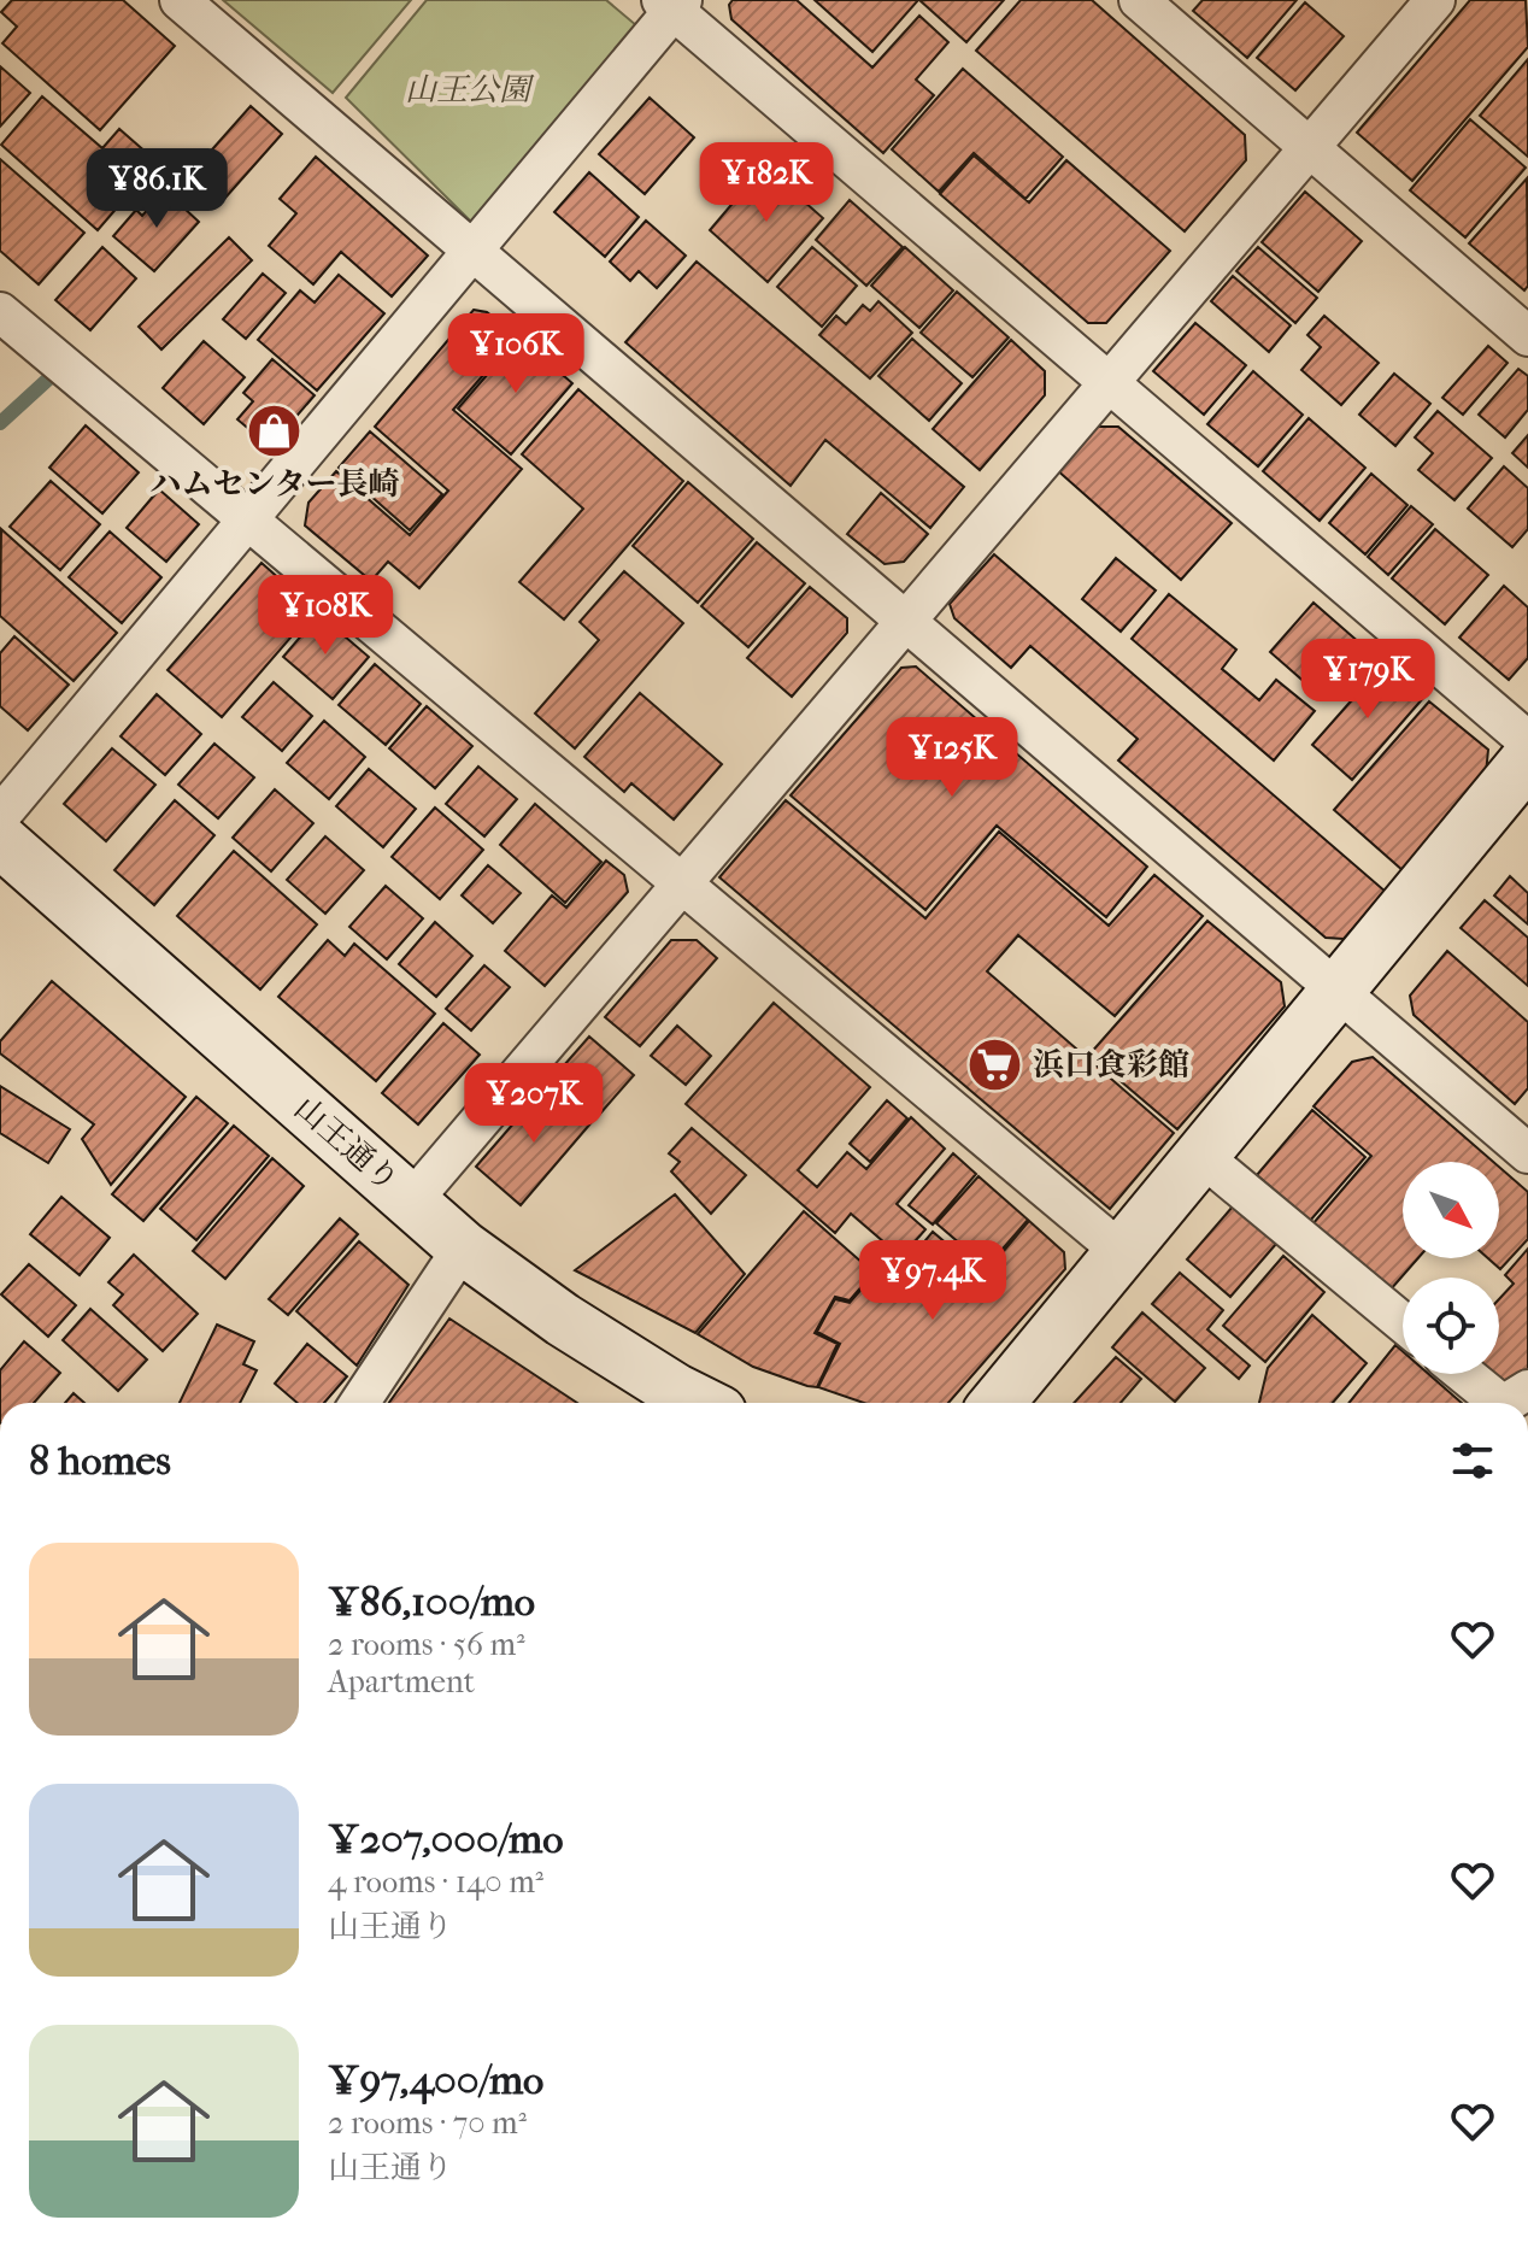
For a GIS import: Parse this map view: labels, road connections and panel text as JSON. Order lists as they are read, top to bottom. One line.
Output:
{"streets":{"street":["山王通り"]},"parks":["山王公園"],"places":{"shop":["ハムセンター長崎"],"supermarket":["浜口食彩館"]},"north":"bottom right","page":{"price":["¥182K","¥86.1K","¥106K","¥108K","¥179K","¥125K","¥207K","¥97.4K"],"heading":"8 homes","list":[{"name":"¥86,100/mo","note":"2 rooms · 56 m² · Apartment"},{"name":"¥207,000/mo","note":"4 rooms · 140 m² · 山王通り"},{"name":"¥97,400/mo","note":"2 rooms · 70 m² · 山王通り"}]}}
